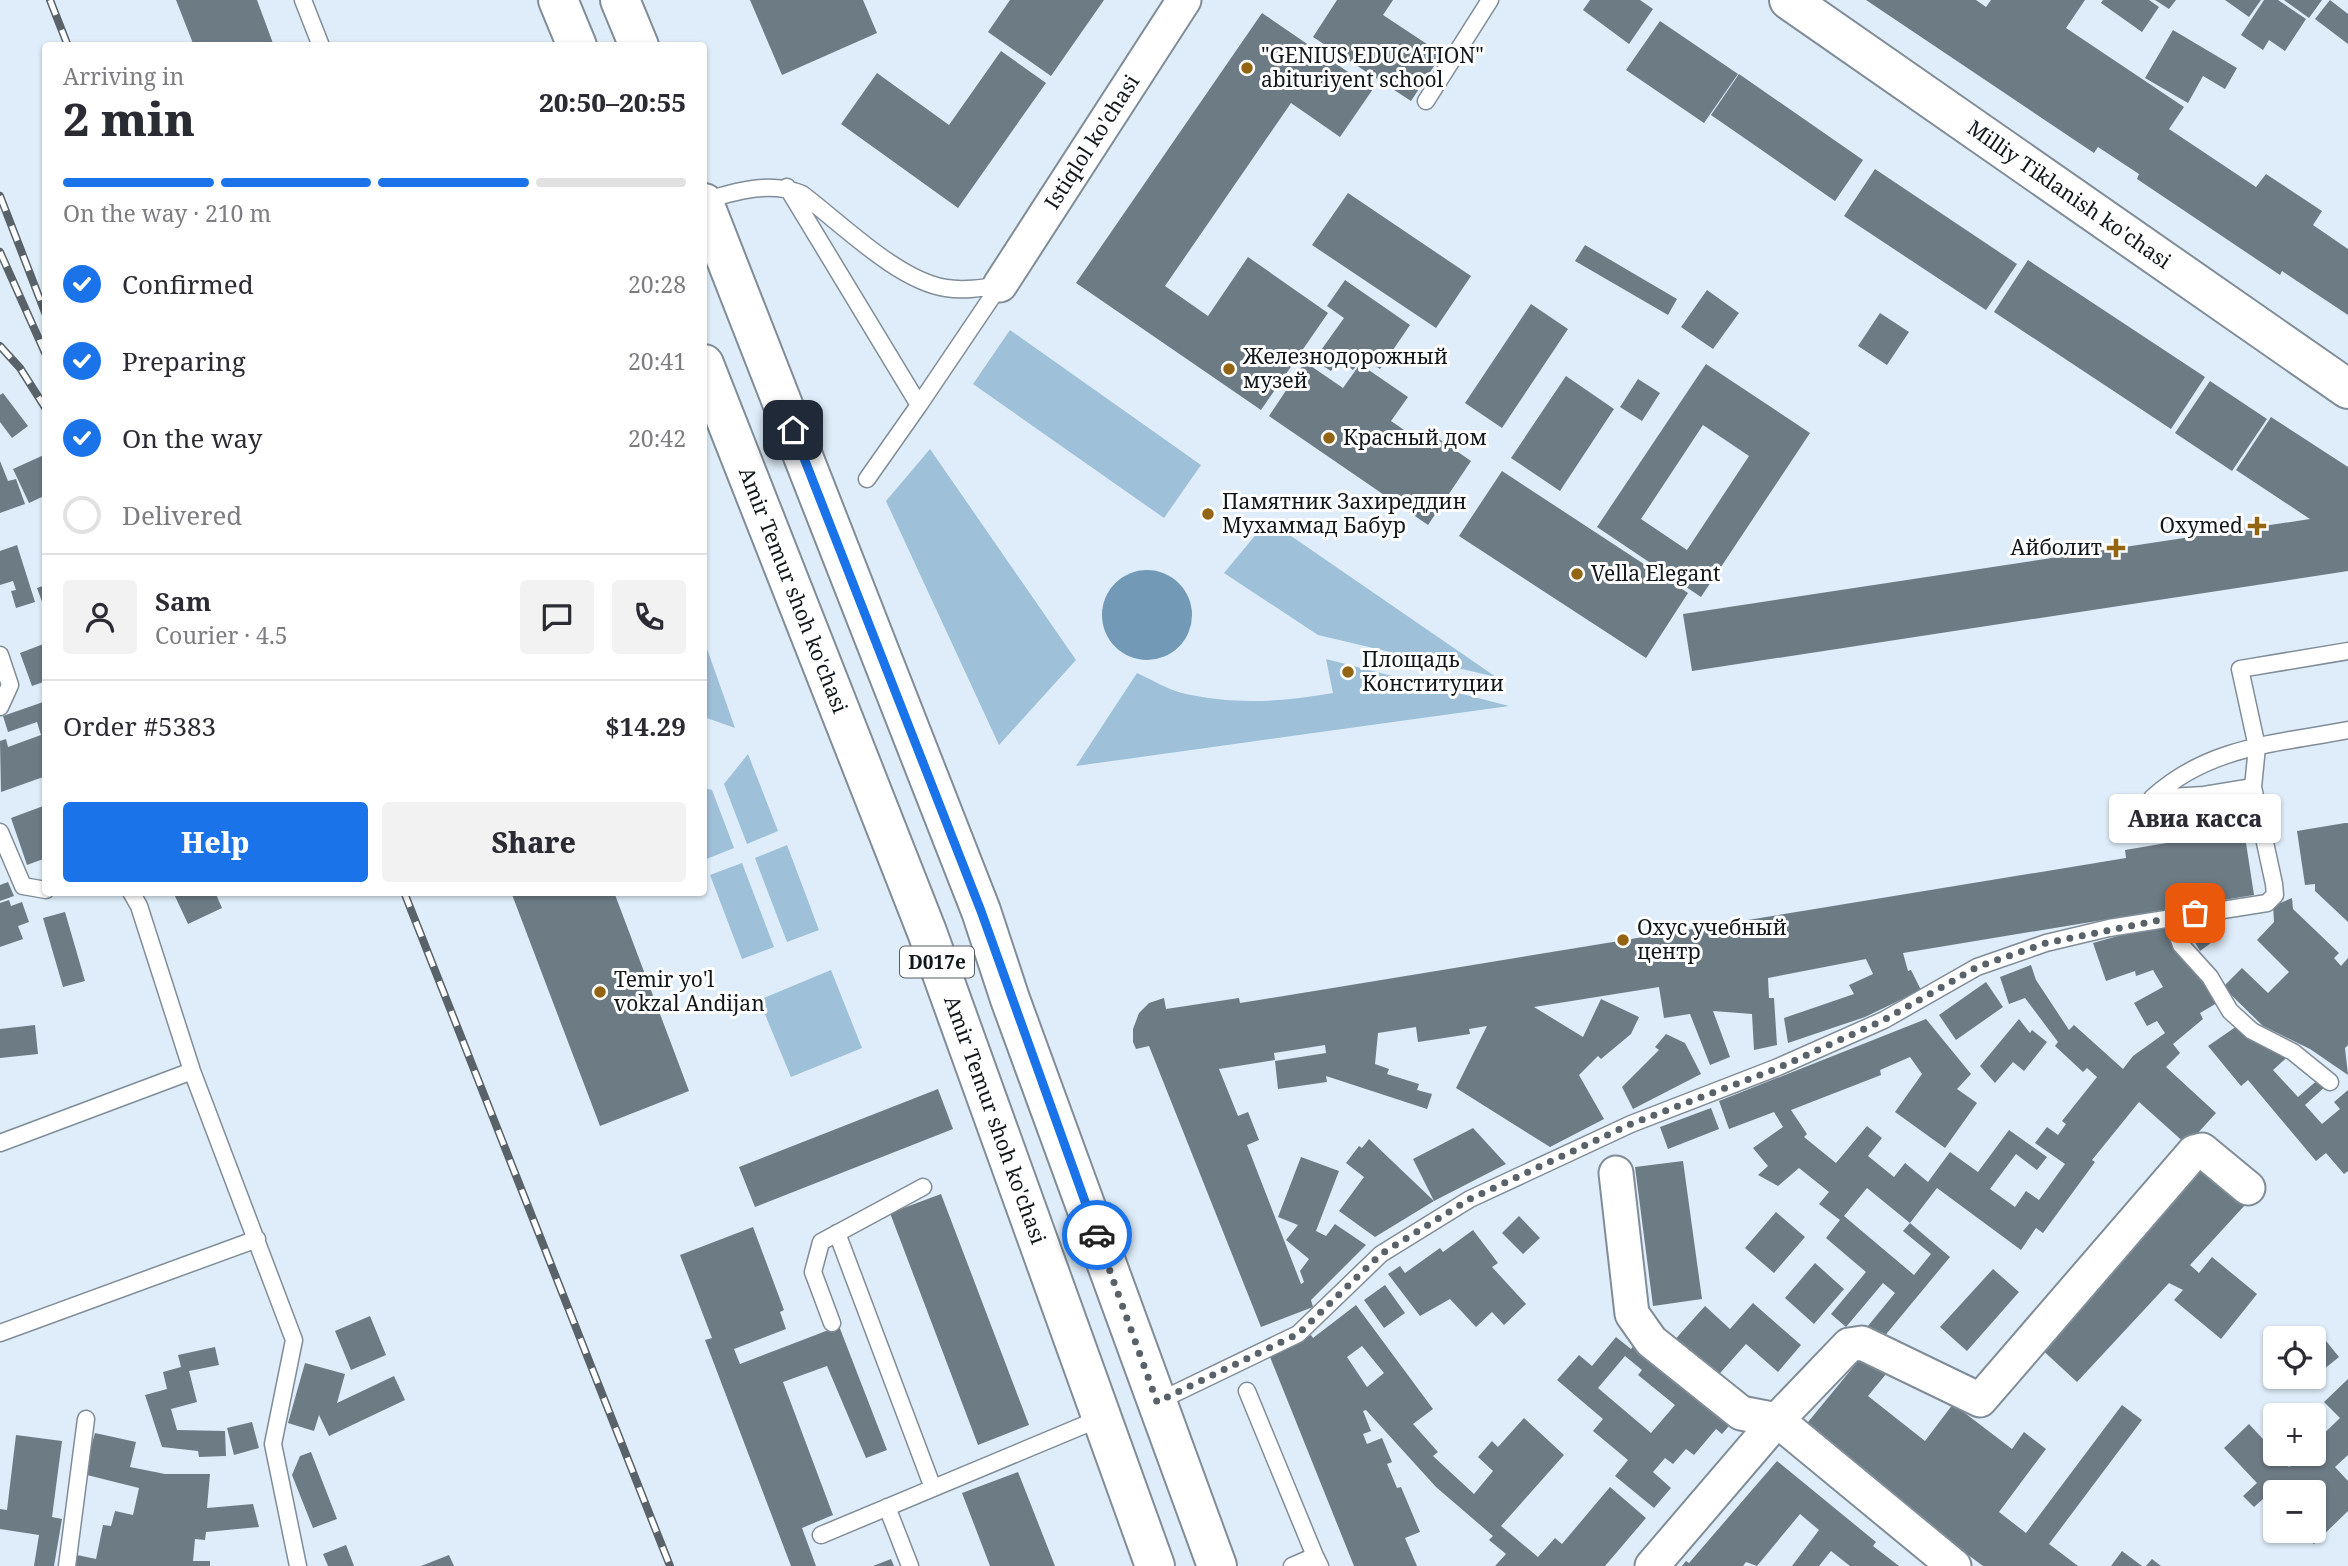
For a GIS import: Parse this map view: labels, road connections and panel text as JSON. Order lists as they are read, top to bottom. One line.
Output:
{"streets":{"main road":["Milliy Tiklanish ko'chasi","Amir Temur shoh ko'chasi","D017e"],"street":["Istiqlol ko'chasi"]},"places":{"other":["\"GENIUS EDUCATION\" abituriyent school","Железнодорожный музей","Красный дом","Памятник Захиреддин Мухаммад Бабур","Vella Elegant","Площадь Конституции","Авиа касса","Охус учебный центр","Temir yo'l vokzal Andijan"],"health":["Oxymed","Айболит"]},"page":{"heading":["2 min","Arriving in","20:50–20:55"],"panel":["Sam","Courier · 4.5","Order #5383","$14.29"],"bar":"On the way · 210 m","list":[["Confirmed","20:28"],["Preparing","20:41"],["On the way","20:42"],"Delivered"],"buttons":["Help","Share"],"bubble":"Авиа касса","map_buttons":["+","−"]}}
